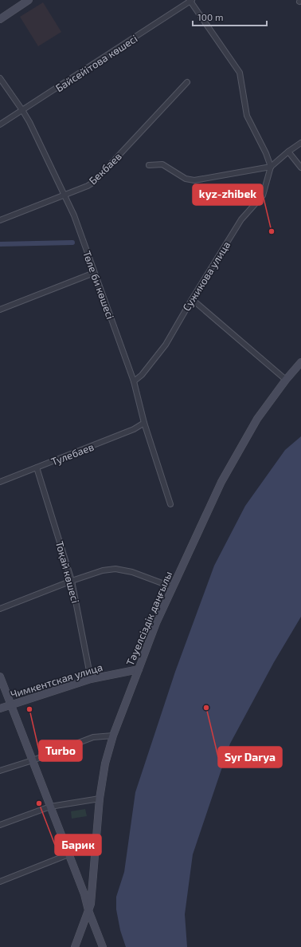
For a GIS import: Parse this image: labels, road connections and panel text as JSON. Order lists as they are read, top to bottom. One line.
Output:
{"streets":{"street":["Байсейітова көшесі","Бекбаев","Сужикова улица","Төле би көшесі","Тулебаев","Тоқай көшесі","Тәуелсіздік даңғылы","Чимкентская улица"]},"crossings":[["Байсейітова көшесі","Төле би көшесі"],["Бекбаев","Төле би көшесі"],["Сужикова улица","Төле би көшесі"],["Төле би көшесі","Тулебаев"],["Тулебаев","Тоқай көшесі"],["Тоқай көшесі","Чимкентская улица"],["Тәуелсіздік даңғылы","Чимкентская улица"]],"places":["kyz-zhibek","Syr Darya","Turbo","Барик"],"scale_bar":"100 m"}
